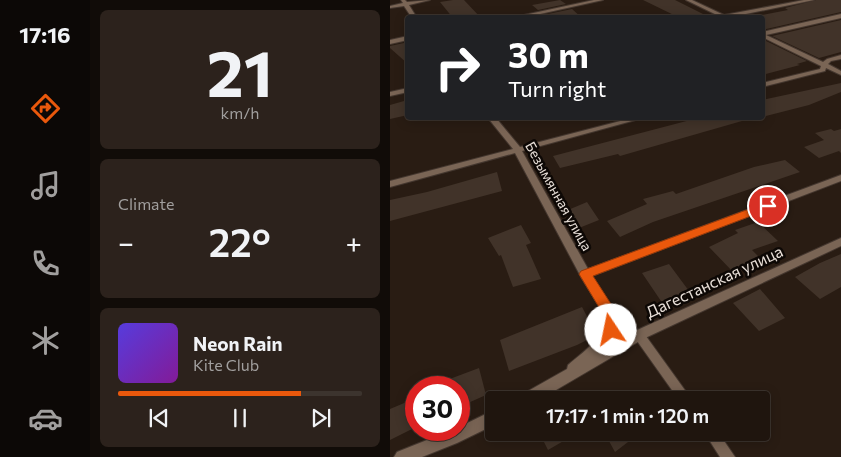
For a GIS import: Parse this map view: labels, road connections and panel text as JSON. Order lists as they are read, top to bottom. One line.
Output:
{"streets":{"street":["Безымянная улица","Дагестанская улица"]},"crossings":[["Безымянная улица","Дагестанская улица"]],"page":{"tabs":"17:16","tile":[["21","km/h"],"Climate"],"turn":["30 m","Turn right"],"heat":["−","22°","+"],"song":["Neon Rain","Kite Club"],"limit":"30","trip":"17:17 · 1 min · 120 m"}}
